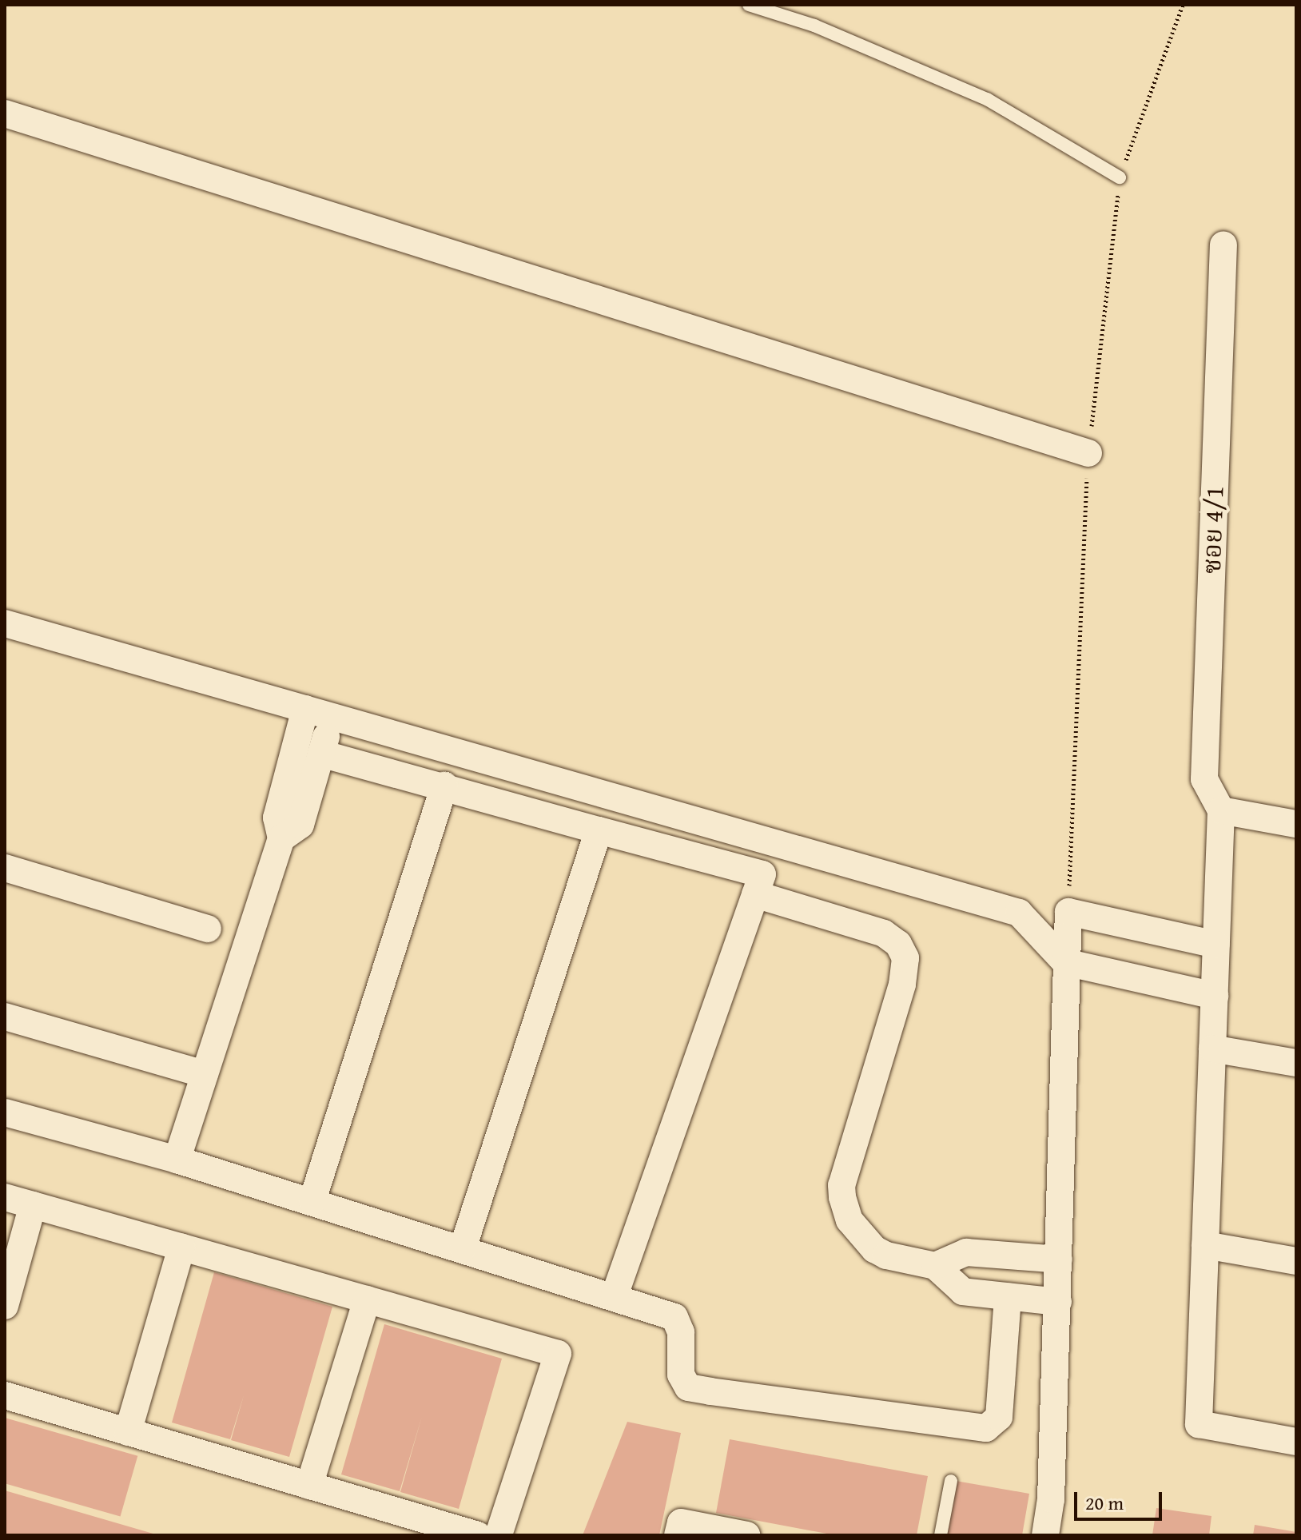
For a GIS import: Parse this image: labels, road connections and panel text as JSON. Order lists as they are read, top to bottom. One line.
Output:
{"streets":{"street":["ซอย 4/1"]},"scale_bar":"20 m"}
